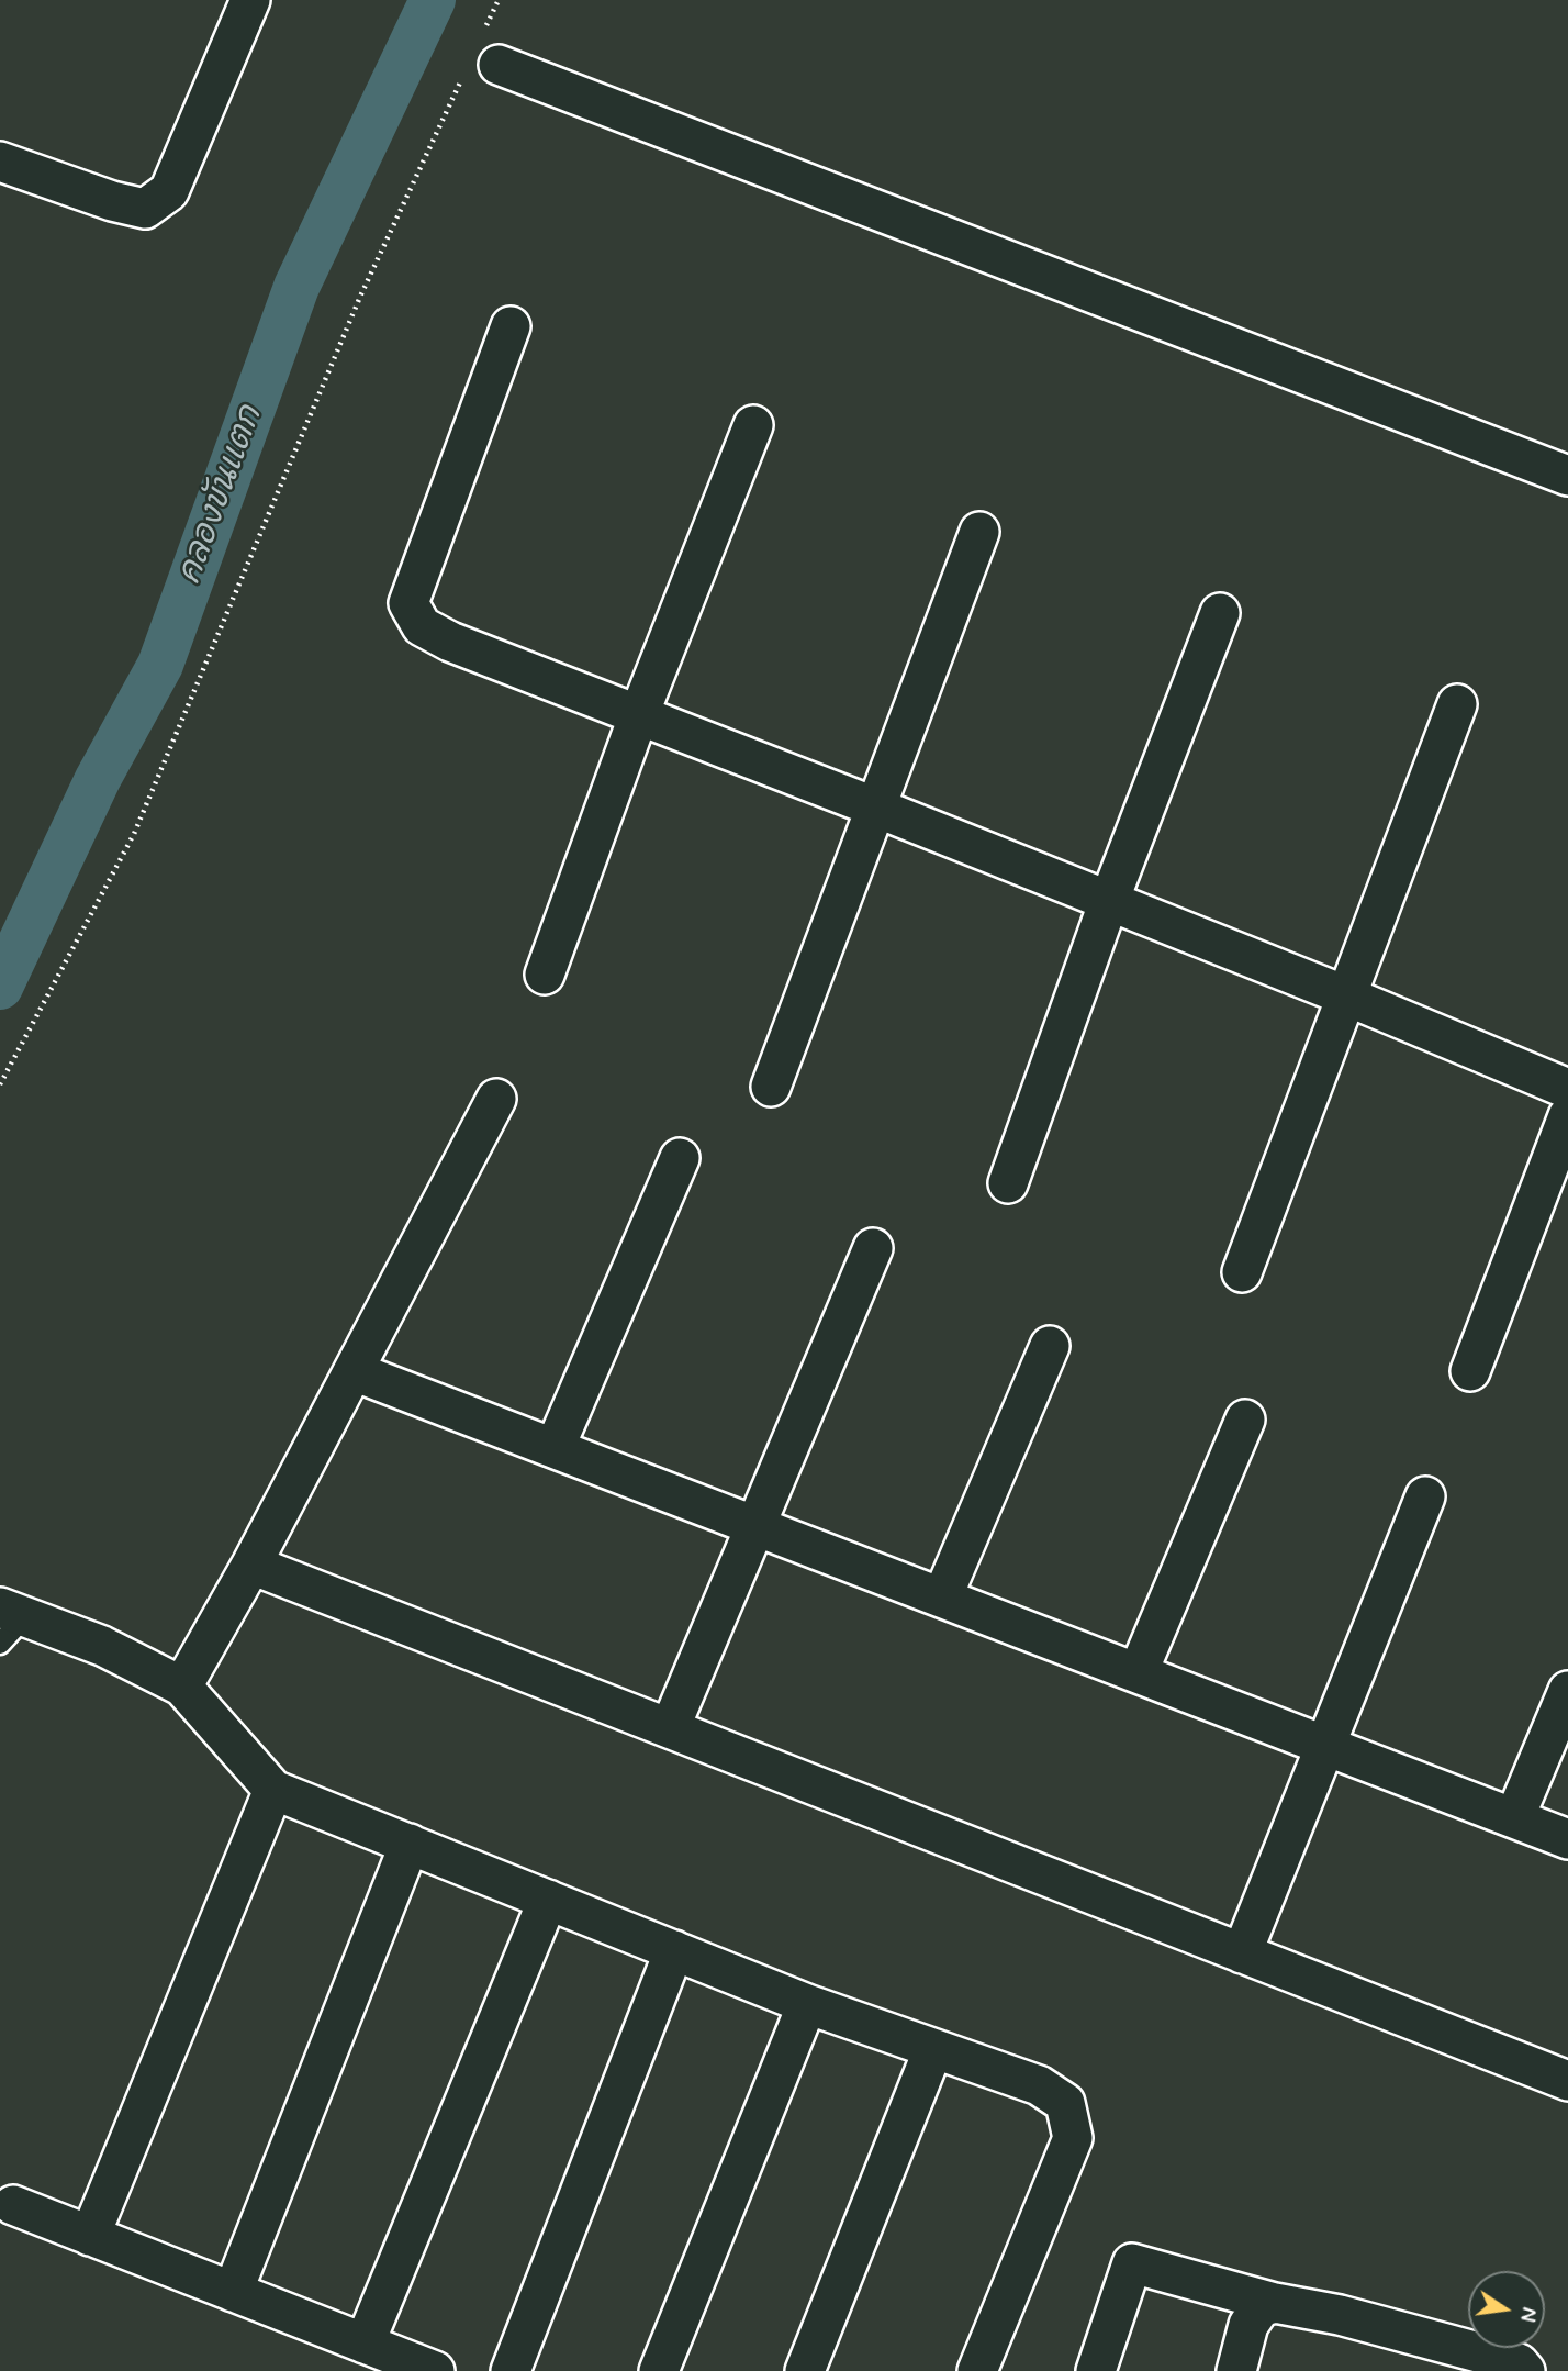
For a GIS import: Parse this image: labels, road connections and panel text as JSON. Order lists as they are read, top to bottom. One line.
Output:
{"water":["คลองขันแตก"],"north":"right"}
